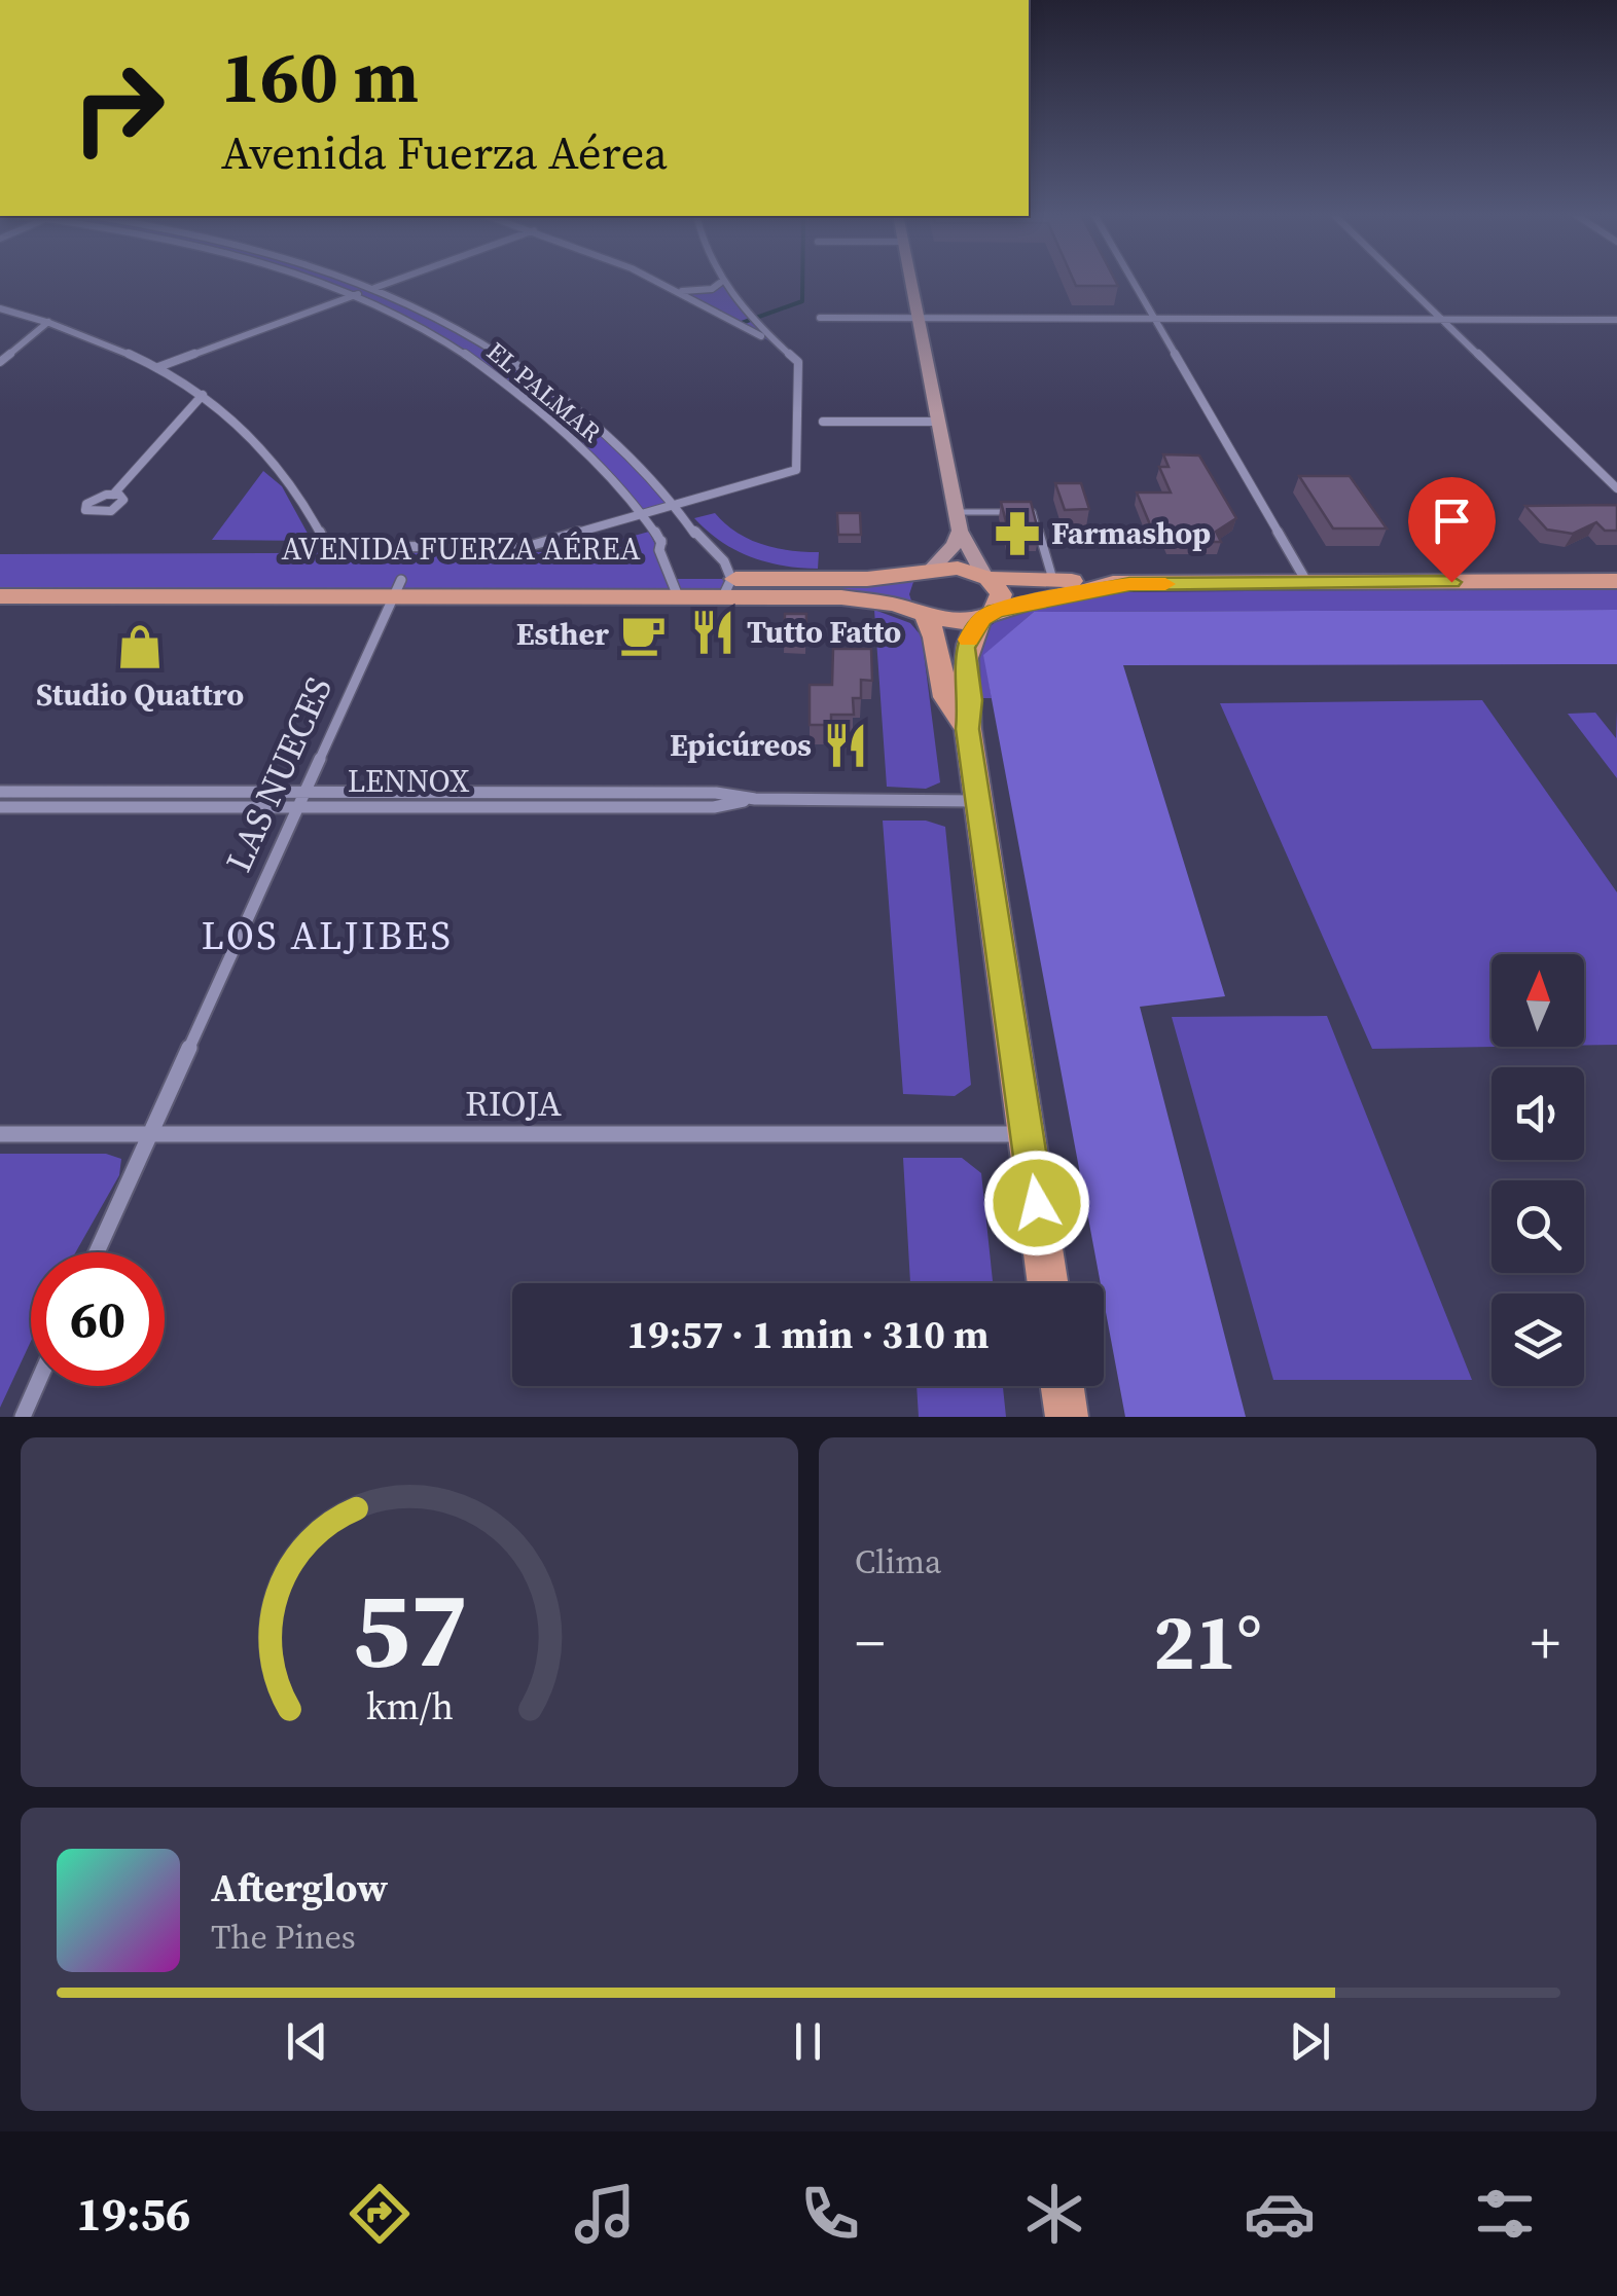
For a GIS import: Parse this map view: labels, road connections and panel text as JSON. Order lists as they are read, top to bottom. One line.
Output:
{"streets":{"main road":["AVENIDA FUERZA AÉREA"],"street":["EL PALMAR","LAS NUECES","LENNOX","RIOJA"]},"crossings":[["EL PALMAR","AVENIDA FUERZA AÉREA"],["AVENIDA FUERZA AÉREA","LAS NUECES"],["LAS NUECES","LENNOX"],["LAS NUECES","RIOJA"]],"districts":["LOS ALJIBES"],"places":{"pharmacy":["Farmashop"],"restaurant":["Tutto Fatto","Epicúreos"],"cafe":["Esther"],"shop":["Studio Quattro"]},"north":"top","page":{"turn":["160 m","Avenida Fuerza Aérea"],"limit":"60","trip":"19:57 · 1 min · 310 m","tile":"Clima","heat":["−","21°","+"],"song":["Afterglow","The Pines"],"tabs":"19:56","gauge":["57","km/h"]}}
